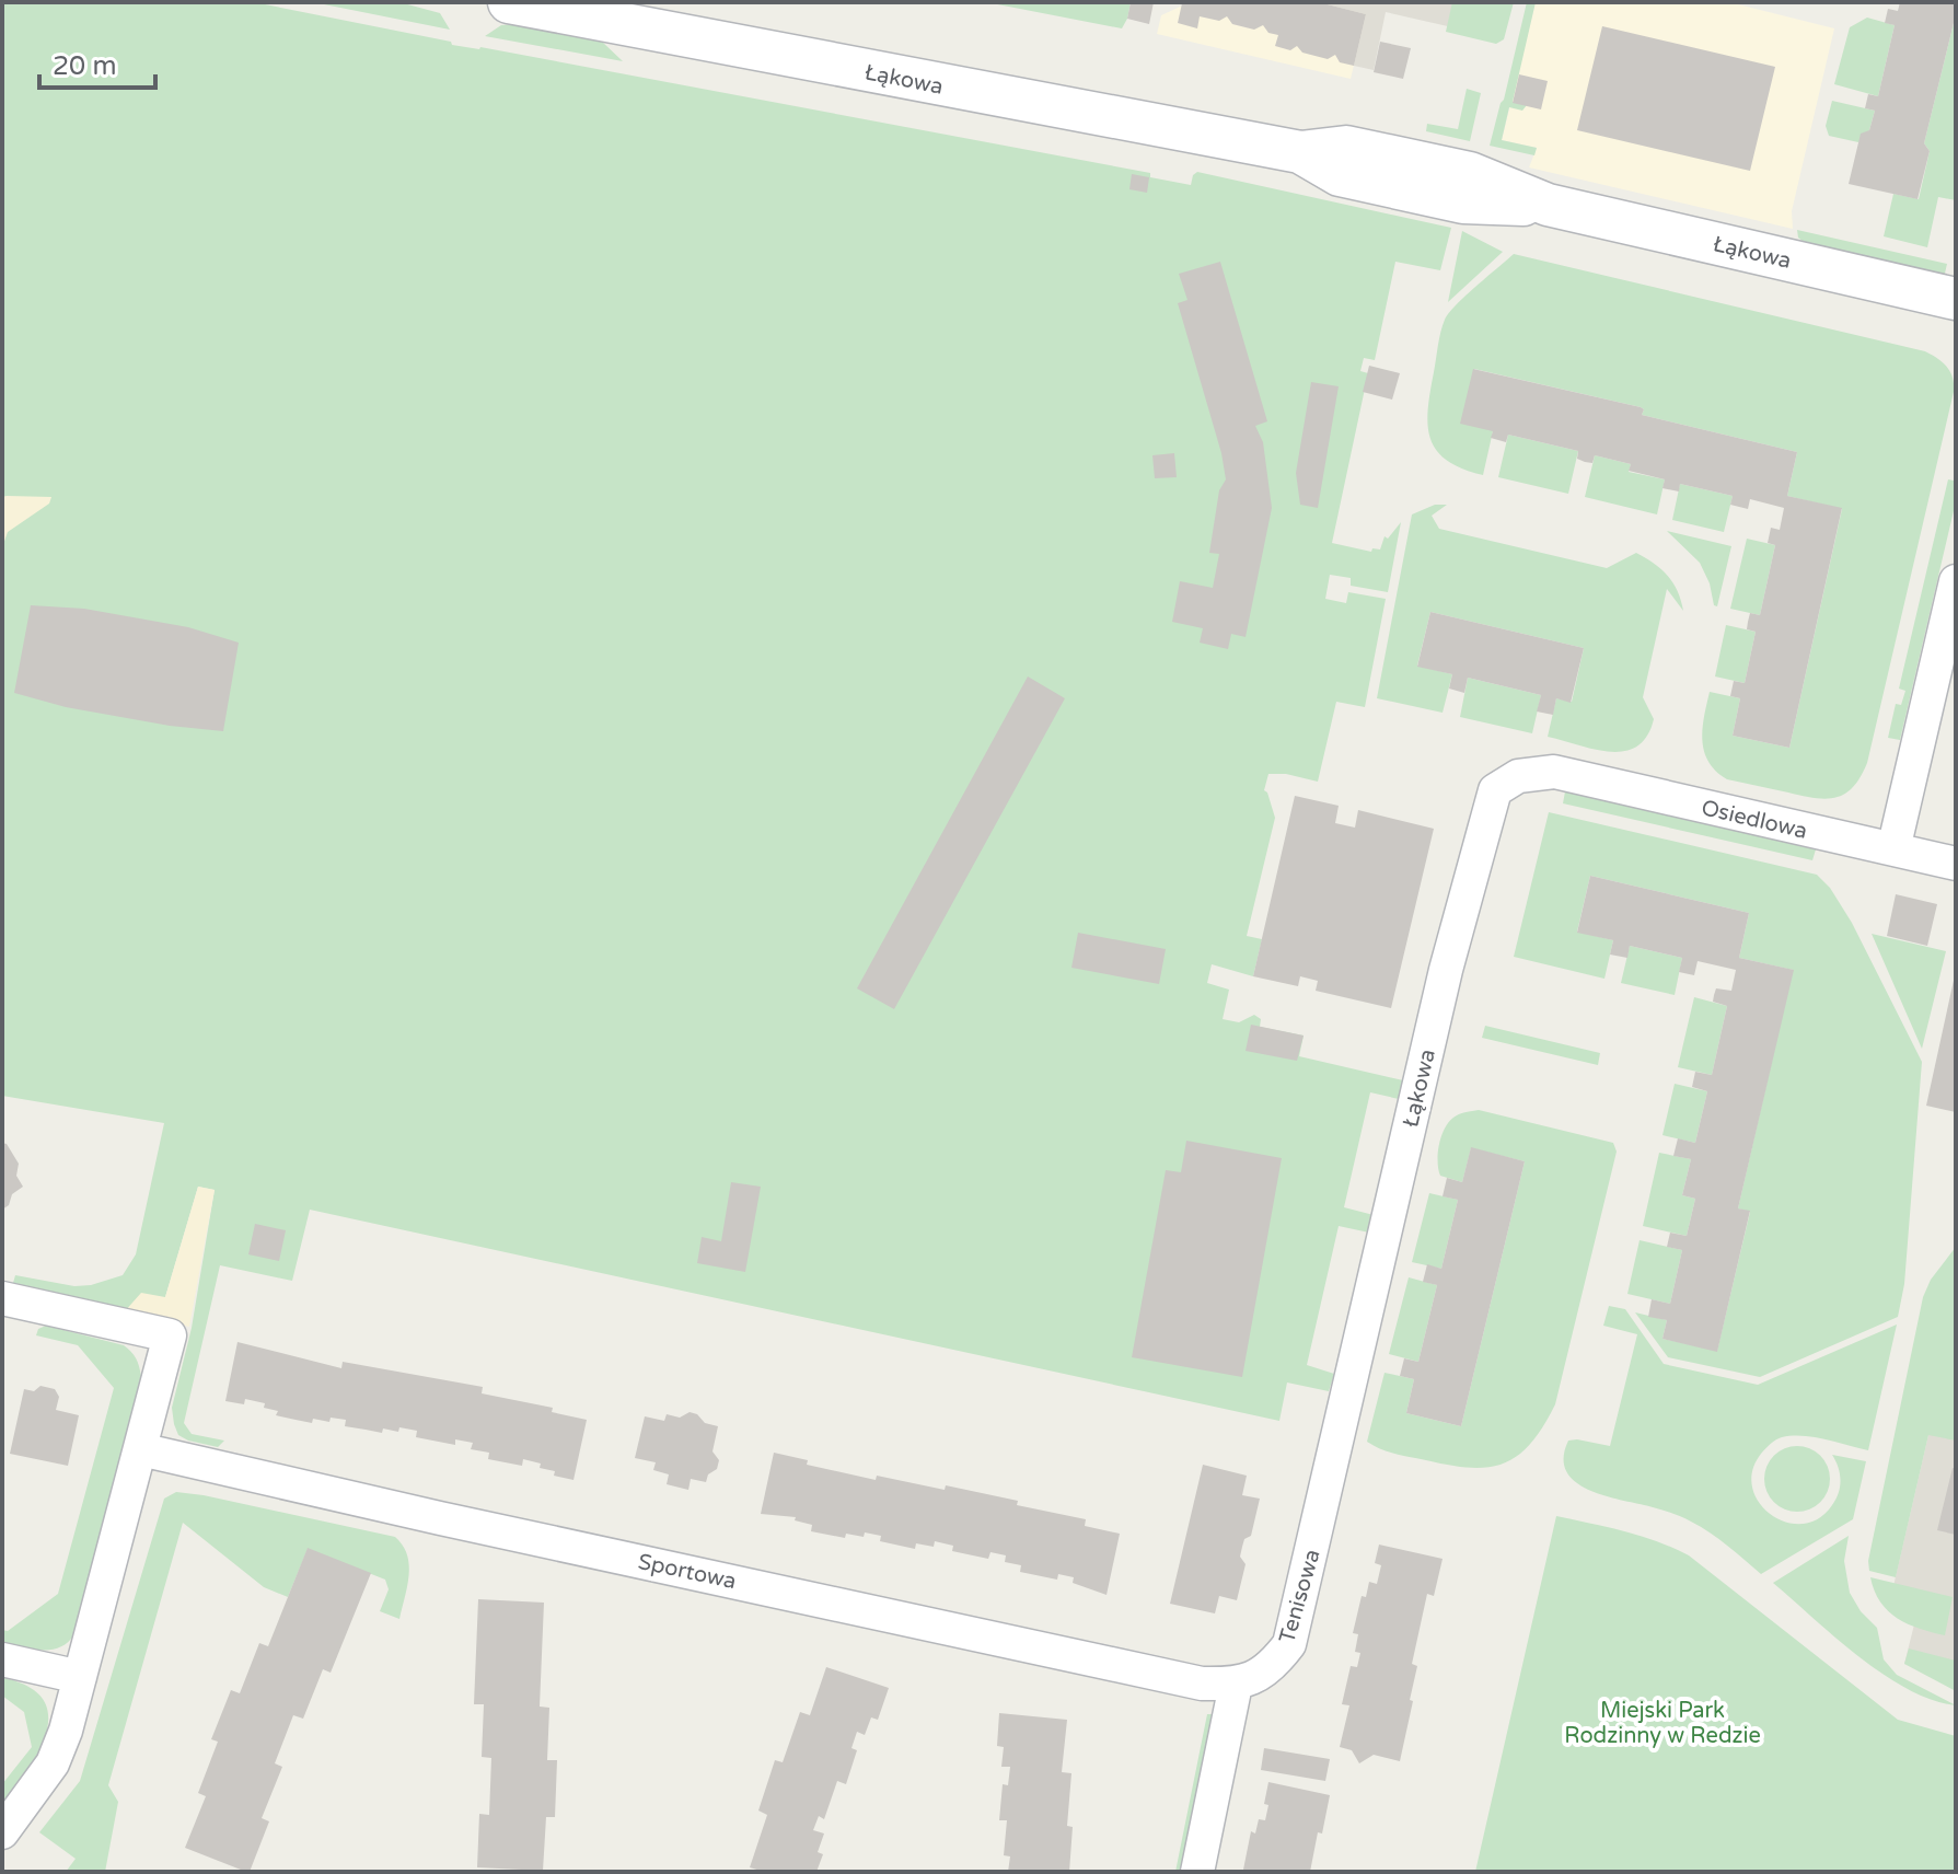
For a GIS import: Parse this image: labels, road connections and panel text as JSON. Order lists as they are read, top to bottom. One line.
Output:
{"streets":{"street":["Łąkowa","Osiedlowa","Sportowa","Tenisowa"]},"crossings":[["Łąkowa","Osiedlowa"],["Łąkowa","Tenisowa"],["Sportowa","Tenisowa"]],"parks":["Miejski Park Rodzinny w Redzie"],"scale_bar":"20 m"}
